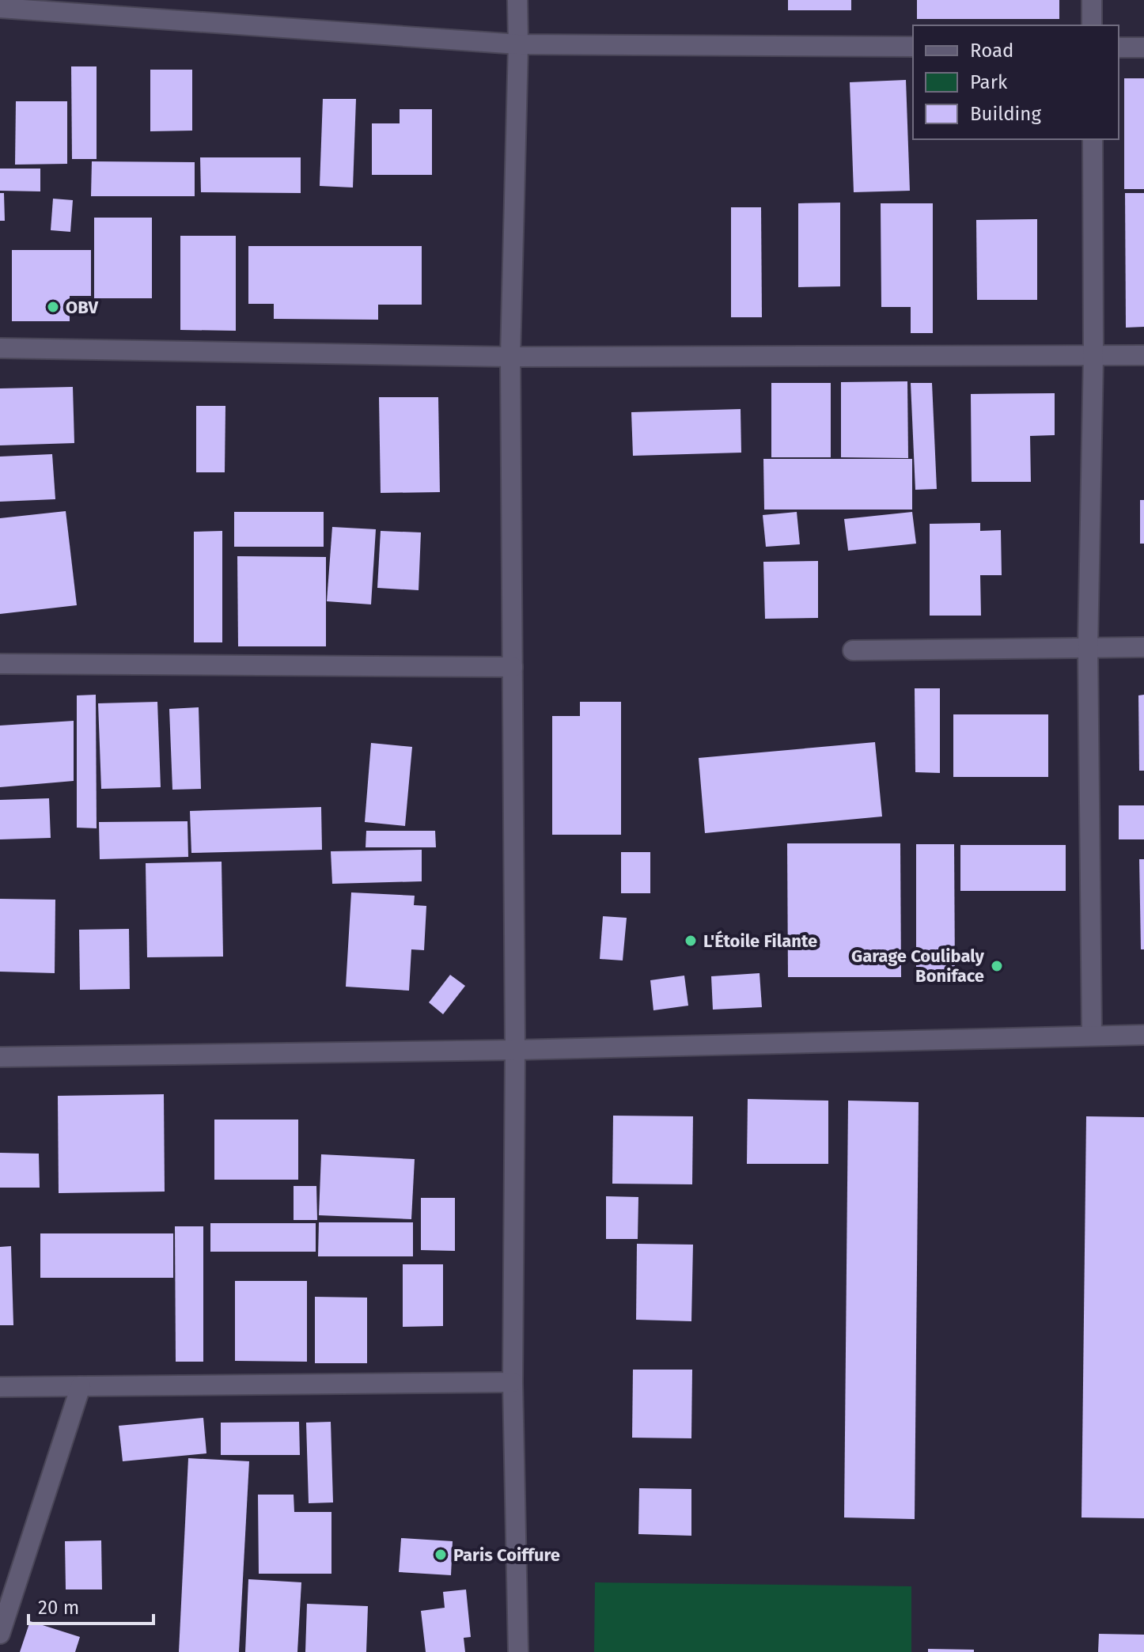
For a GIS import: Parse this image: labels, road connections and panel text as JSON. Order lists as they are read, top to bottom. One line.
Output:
{"places":["OBV","L'Étoile Filante","Garage Coulibaly Boniface","Paris Coiffure"],"legend":["Road","Park","Building"],"scale_bar":"20 m"}
